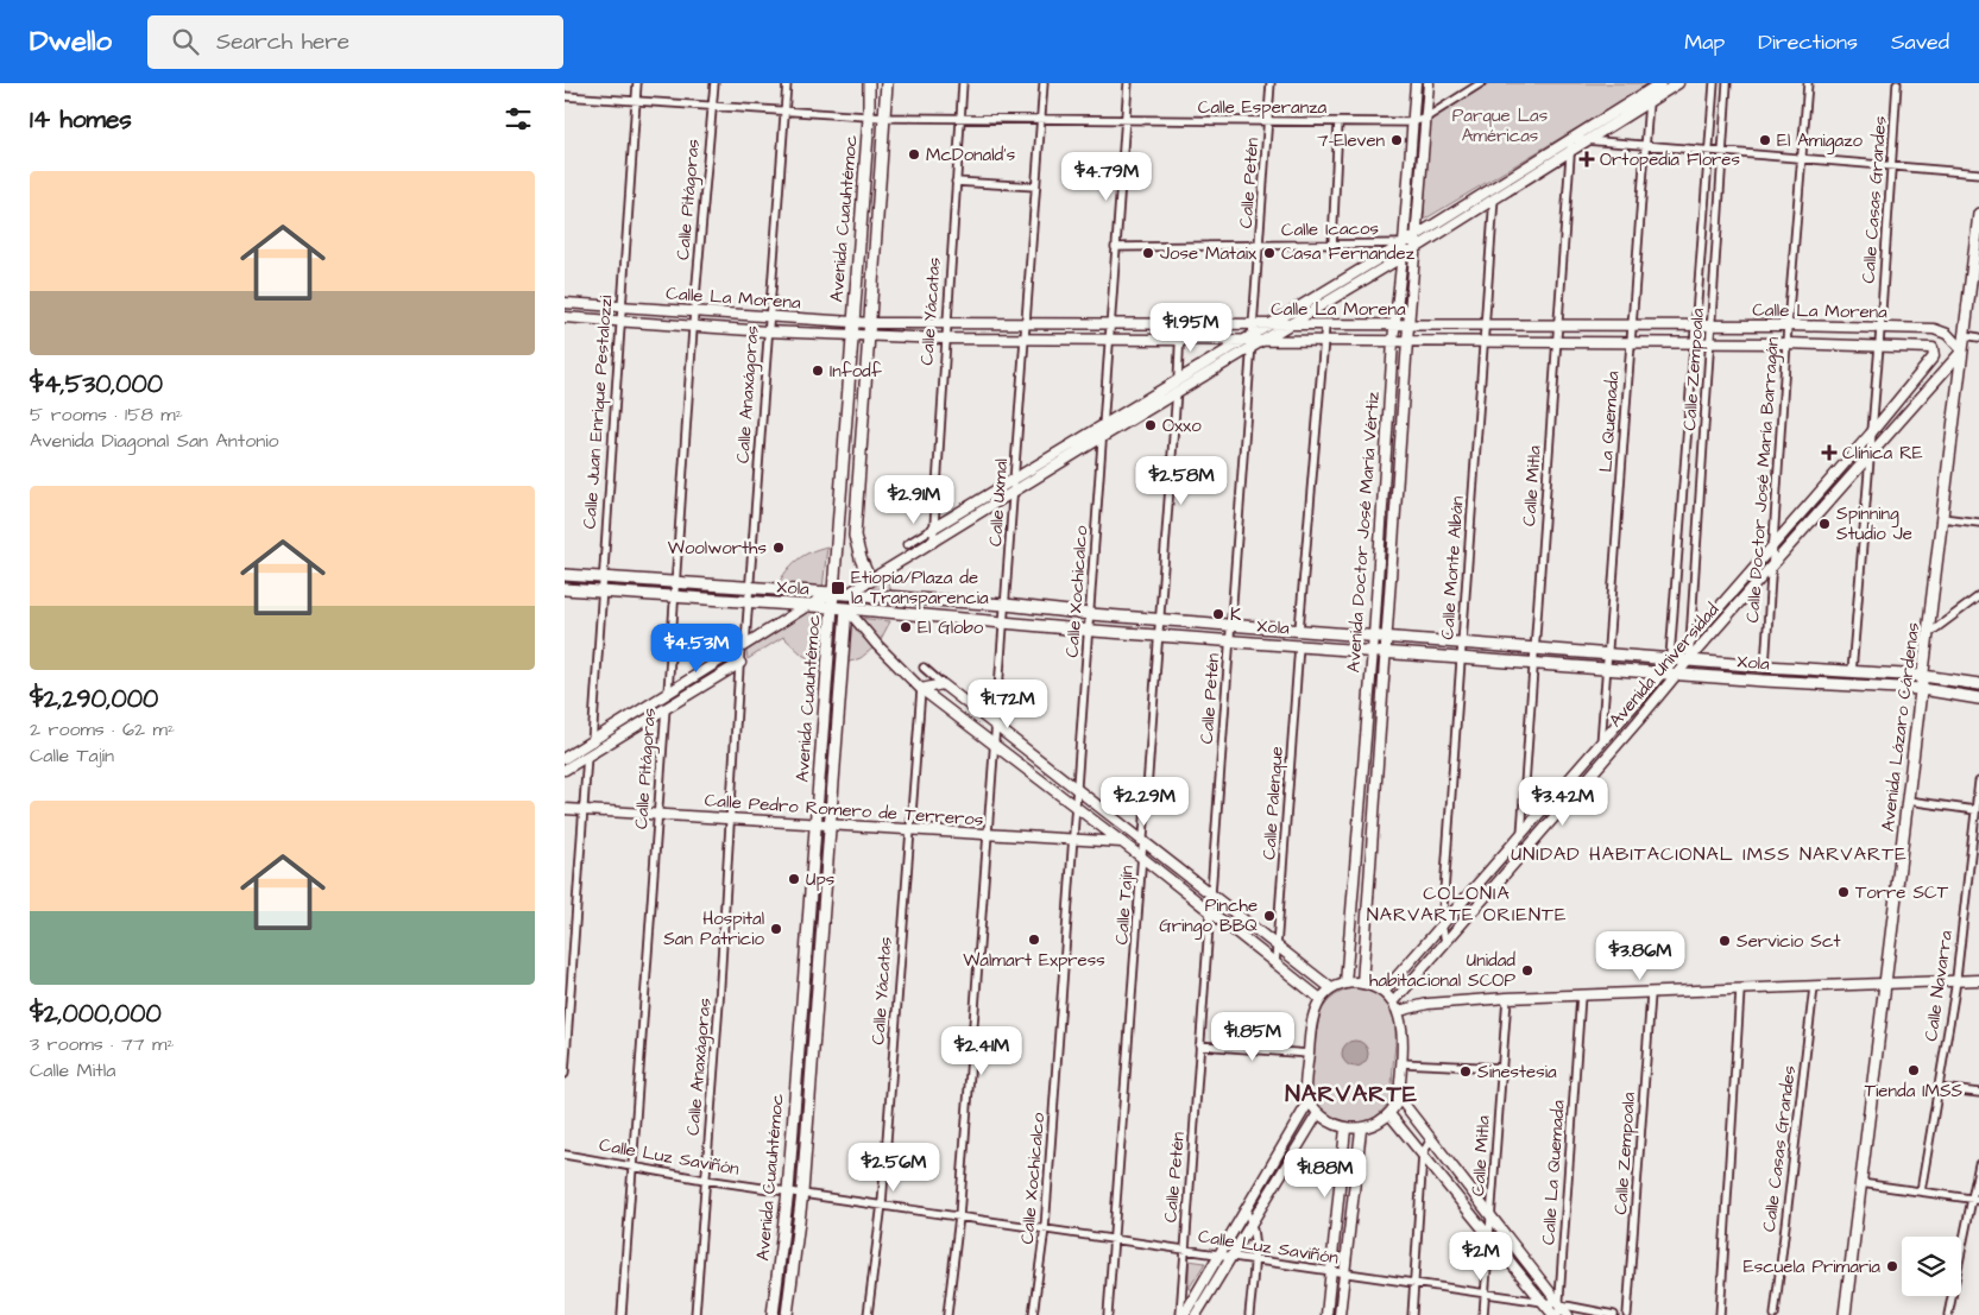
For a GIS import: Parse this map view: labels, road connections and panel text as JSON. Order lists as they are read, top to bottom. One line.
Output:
{"streets":{"main road":["Calle Pitágoras","Avenida Cuauhtémoc","Calle La Morena","Avenida Doctor José María Vértiz","Xola","Avenida Universidad","Avenida Lázaro Cárdenas","Calle Pedro Romero de Terreros"],"street":["Calle Esperanza","Calle Petén","Calle Casas Grandes","Calle Icacos","Calle Yácatas","Calle Zempoala","Calle Anaxágoras","Calle Juan Enrique Pestalozzi","La Quemada","Calle Doctor José María Barragán","Calle Mitla","Calle Uxmal","Calle Monte Albán","Calle Xochicalco","Calle Palenque","Calle Tajín","Calle Navarra","Calle Luz Saviñón","Calle La Quemada"]},"crossings":[["Calle Esperanza","Calle Petén"],["Calle Esperanza","Calle Pitágoras"],["Calle Esperanza","Avenida Cuauhtémoc"],["Calle Esperanza","Calle Yácatas"],["Calle Esperanza","Calle Anaxágoras"],["Calle Esperanza","Calle Juan Enrique Pestalozzi"],["Calle Esperanza","Calle Uxmal"],["Calle Esperanza","Avenida Doctor José María Vértiz"],["Calle Esperanza","Calle Xochicalco"],["Calle Petén","Calle Icacos"],["Calle Petén","Calle La Morena"],["Calle Petén","Xola"],["Calle Petén","Calle Luz Saviñón"],["Calle Pitágoras","Calle La Morena"],["Calle Pitágoras","Xola"],["Calle Pitágoras","Calle Pedro Romero de Terreros"],["Calle Pitágoras","Calle Luz Saviñón"],["Calle Casas Grandes","Calle La Morena"],["Calle Casas Grandes","Xola"],["Calle Casas Grandes","Avenida Universidad"],["Avenida Cuauhtémoc","Calle La Morena"],["Avenida Cuauhtémoc","Xola"],["Avenida Cuauhtémoc","Calle Pedro Romero de Terreros"],["Avenida Cuauhtémoc","Calle Luz Saviñón"],["Calle Icacos","Avenida Doctor José María Vértiz"],["Calle Icacos","Calle Xochicalco"],["Calle La Morena","Calle Yácatas"],["Calle La Morena","Calle Zempoala"],["Calle La Morena","Calle Anaxágoras"],["Calle La Morena","Calle Juan Enrique Pestalozzi"],["Calle La Morena","La Quemada"],["Calle La Morena","Calle Doctor José María Barragán"],["Calle La Morena","Calle Mitla"],["Calle La Morena","Calle Uxmal"],["Calle La Morena","Avenida Doctor José María Vértiz"],["Calle La Morena","Calle Monte Albán"],["Calle La Morena","Calle Xochicalco"],["Calle La Morena","Avenida Universidad"],["Calle La Morena","Avenida Lázaro Cárdenas"],["Calle Yácatas","Calle Pedro Romero de Terreros"],["Calle Yácatas","Calle Luz Saviñón"],["Calle Zempoala","Xola"],["Calle Zempoala","Avenida Universidad"],["Calle Anaxágoras","Xola"],["Calle Anaxágoras","Calle Pedro Romero de Terreros"],["Calle Anaxágoras","Calle Luz Saviñón"],["Calle Juan Enrique Pestalozzi","Xola"],["La Quemada","Xola"],["La Quemada","Avenida Universidad"],["Calle Doctor José María Barragán","Xola"],["Calle Doctor José María Barragán","Avenida Universidad"],["Calle Mitla","Xola"],["Calle Mitla","Avenida Universidad"],["Calle Mitla","Calle Luz Saviñón"],["Calle Uxmal","Xola"],["Calle Uxmal","Calle Pedro Romero de Terreros"],["Calle Uxmal","Calle Luz Saviñón"],["Avenida Doctor José María Vértiz","Xola"],["Avenida Doctor José María Vértiz","Avenida Universidad"],["Calle Monte Albán","Xola"],["Calle Monte Albán","Avenida Universidad"],["Xola","Calle Xochicalco"],["Xola","Avenida Universidad"],["Xola","Avenida Lázaro Cárdenas"],["Xola","Calle Palenque"],["Xola","Calle Tajín"],["Calle Xochicalco","Calle Pedro Romero de Terreros"],["Calle Xochicalco","Calle Luz Saviñón"],["Avenida Universidad","Avenida Lázaro Cárdenas"],["Calle Tajín","Calle Luz Saviñón"],["Calle Luz Saviñón","Calle La Quemada"]],"districts":["UNIDAD HABITACIONAL IMSS NARVARTE","COLONIA NARVARTE ORIENTE","NARVARTE"],"parks":["Parque Las Américas"],"places":{"other":["7-Eleven","El Amigazo","McDonald's","Jose Mataix","Casa Fernandez","Infodf","Oxxo","Spinning Studio Je","Woolworths","K","El Globo","Ups","Torre SCT","Pinche Gringo BBQ","Hospital San Patricio","Walmart Express","Servicio Sct","Unidad habitacional SCOP","Tienda IMSS","Sinestesia","Escuela Primaria"],"health":["Ortopedia Flores","Clínica RE"],"transit":["Etiopía/Plaza de la Transparencia"]},"page":{"header":"Dwello","search":"Search here","nav":["Map","Directions","Saved"],"heading":"14 homes","price":["$4.79M","$1.95M","$2.58M","$2.91M","$4.53M","$1.72M","$2.29M","$3.42M","$3.86M","$1.85M","$2.41M","$2.56M","$1.88M","$2M"],"list":[{"name":"$4,530,000","note":"5 rooms · 158 m² · Avenida Diagonal San Antonio"},{"name":"$2,290,000","note":"2 rooms · 62 m² · Calle Tajín"},{"name":"$2,000,000","note":"3 rooms · 77 m² · Calle Mitla"}]}}
